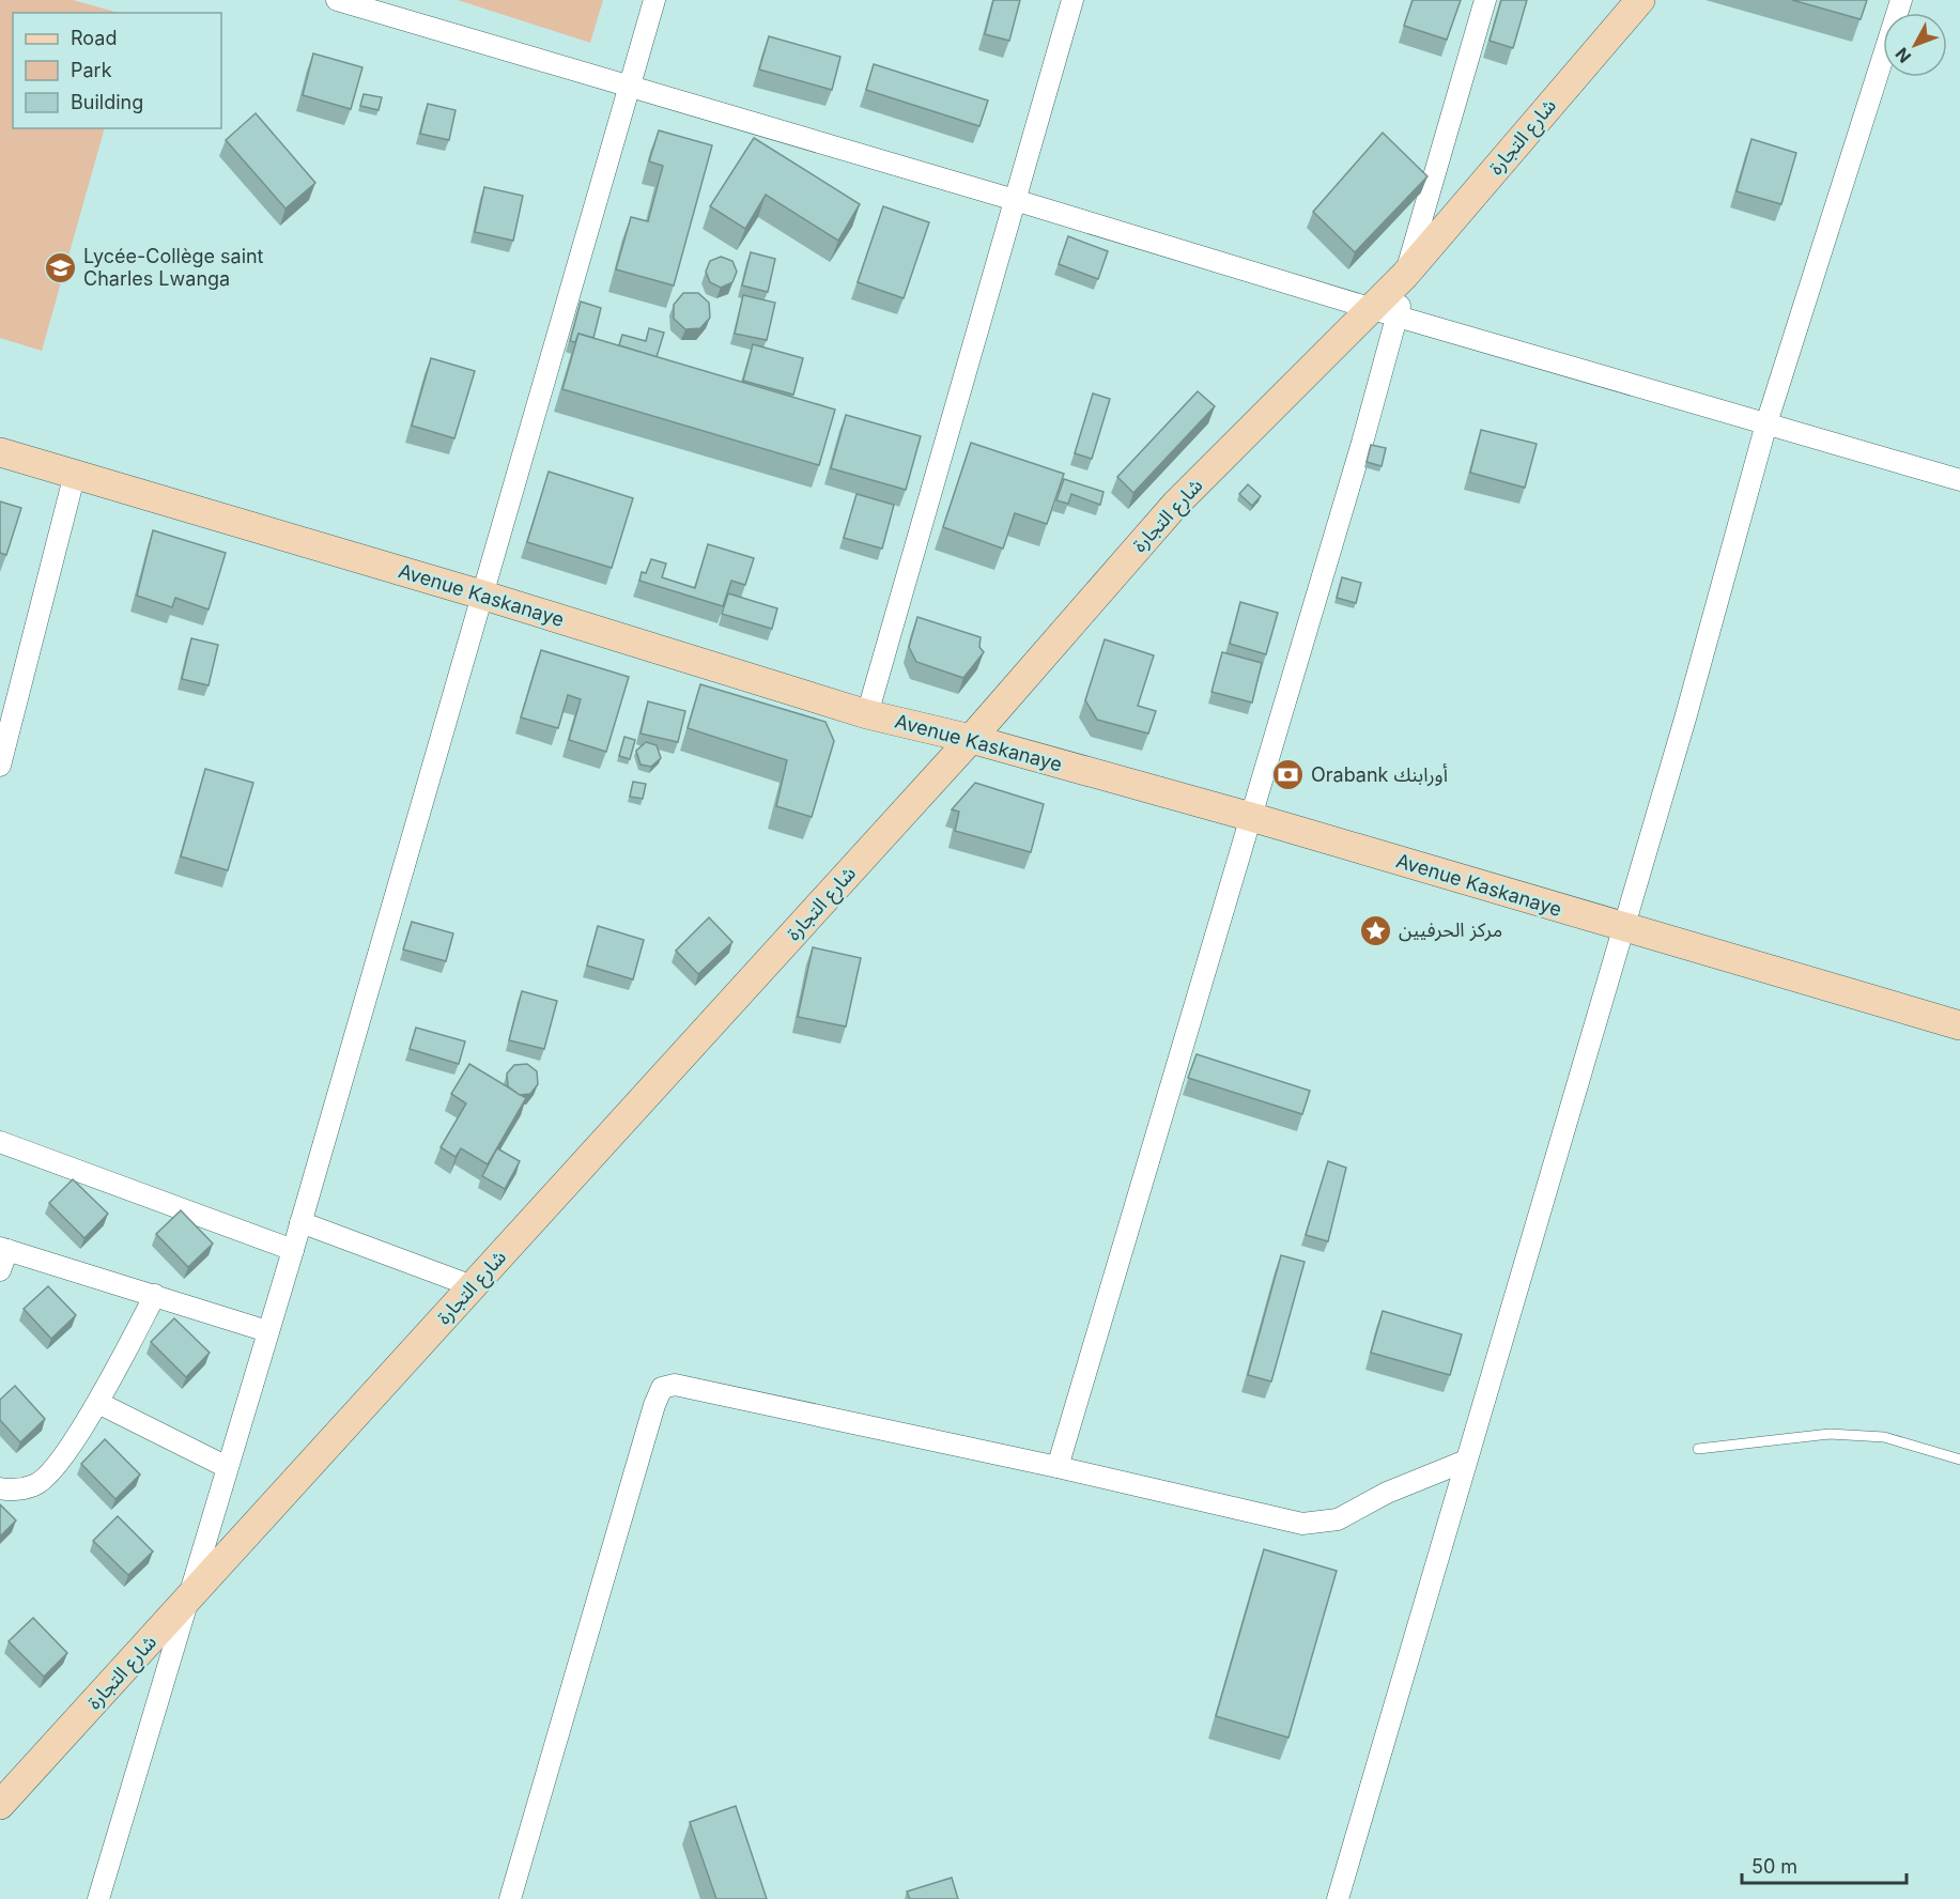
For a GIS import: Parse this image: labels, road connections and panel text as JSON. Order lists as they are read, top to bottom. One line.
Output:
{"streets":{"street":["شارع التجارة","Avenue Kaskanaye"]},"crossings":[["شارع التجارة","Avenue Kaskanaye"]],"places":{"school or university":["Lycée-Collège saint Charles Lwanga"],"bank":["Orabank أورابنك"],"place":["مركز الحرفيين"]},"legend":["Road","Park","Building"],"scale_bar":"50 m","north":"bottom left"}
